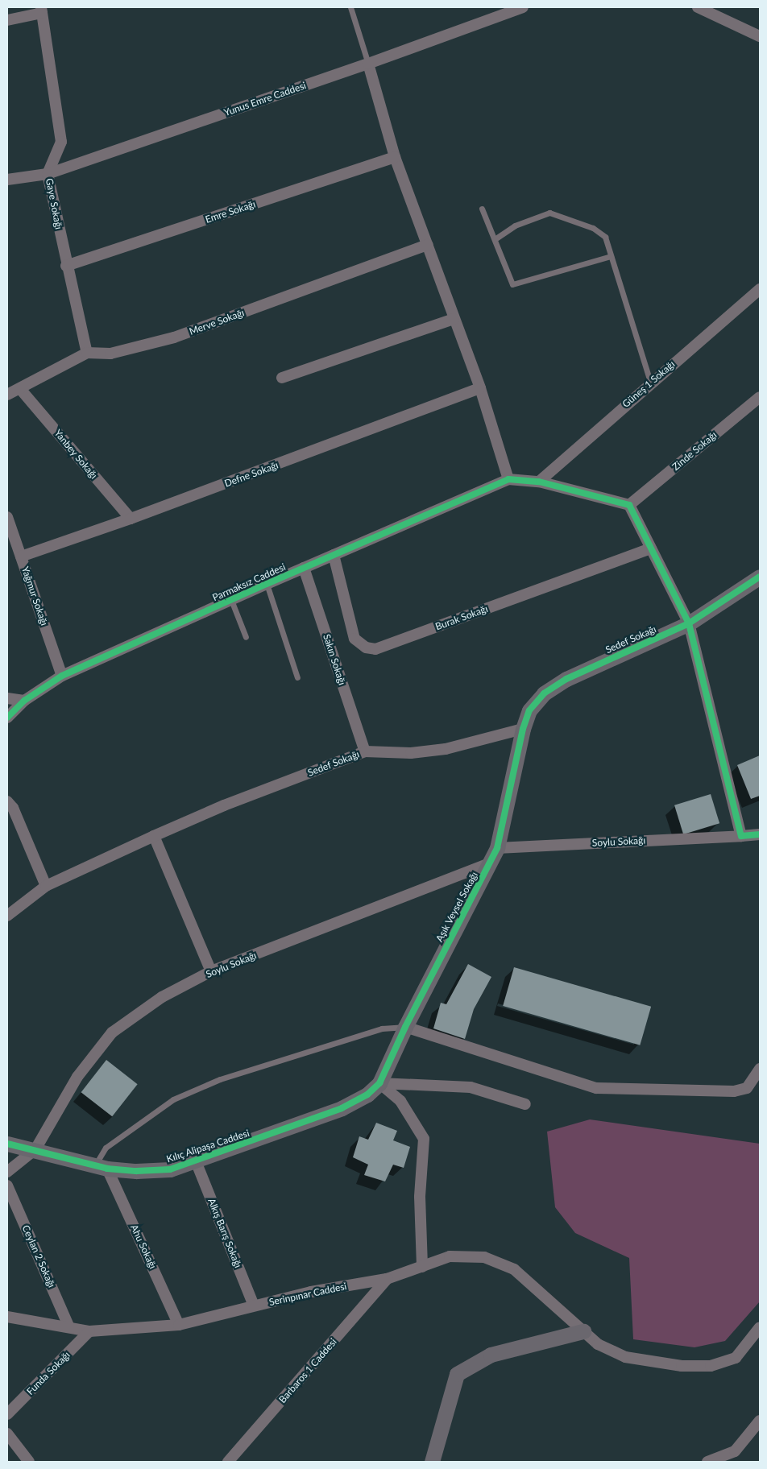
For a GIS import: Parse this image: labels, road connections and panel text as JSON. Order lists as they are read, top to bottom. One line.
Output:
{"streets":{"street":["Yunus Emre Caddesi","Gaye Sokağı","Emre Sokağı","Merve Sokağı","Güneş 1 Sokağı","Zinde Sokağı","Yanbey Sokağı","Defne Sokağı","Parmaksız Caddesi","Yağmur Sokağı","Burak Sokağı","Sedef Sokağı","Sakın Sokağı","Soylu Sokağı","Aşık Veysel Sokağı","Kılıç Alipaşa Caddesi","Alkış Barış Sokağı","Ahu Sokağı","Ceylan 2 Sokağı","Serinpınar Caddesi","Barbaros 1 Caddesi","Funda Sokağı"]},"crossings":[["Yunus Emre Caddesi","Gaye Sokağı"],["Gaye Sokağı","Emre Sokağı"],["Gaye Sokağı","Merve Sokağı"],["Yanbey Sokağı","Defne Sokağı"],["Defne Sokağı","Yağmur Sokağı"],["Parmaksız Caddesi","Yağmur Sokağı"],["Parmaksız Caddesi","Burak Sokağı"],["Parmaksız Caddesi","Sakın Sokağı"],["Sedef Sokağı","Sakın Sokağı"],["Sedef Sokağı","Aşık Veysel Sokağı"],["Soylu Sokağı","Aşık Veysel Sokağı"],["Soylu Sokağı","Kılıç Alipaşa Caddesi"],["Aşık Veysel Sokağı","Kılıç Alipaşa Caddesi"],["Kılıç Alipaşa Caddesi","Alkış Barış Sokağı"],["Kılıç Alipaşa Caddesi","Ahu Sokağı"],["Alkış Barış Sokağı","Serinpınar Caddesi"],["Ahu Sokağı","Serinpınar Caddesi"],["Ceylan 2 Sokağı","Serinpınar Caddesi"],["Serinpınar Caddesi","Barbaros 1 Caddesi"],["Serinpınar Caddesi","Funda Sokağı"]]}
